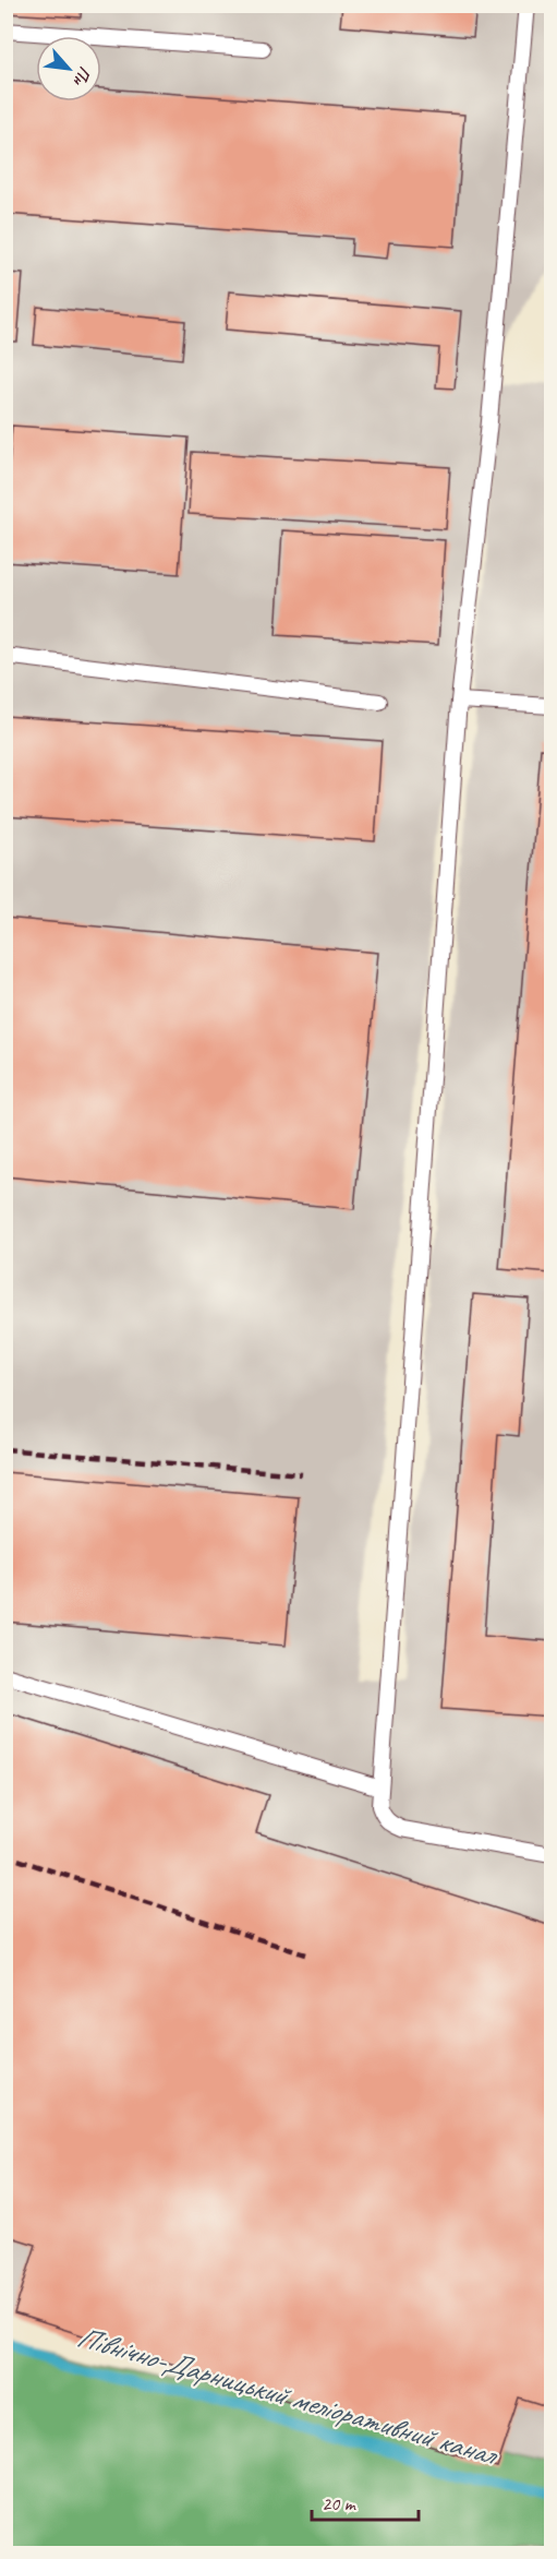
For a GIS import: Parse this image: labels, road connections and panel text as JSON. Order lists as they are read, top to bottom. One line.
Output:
{"water":["Північно-Дарницький меліоративний канал"],"scale_bar":"20 m","north":"bottom right"}
